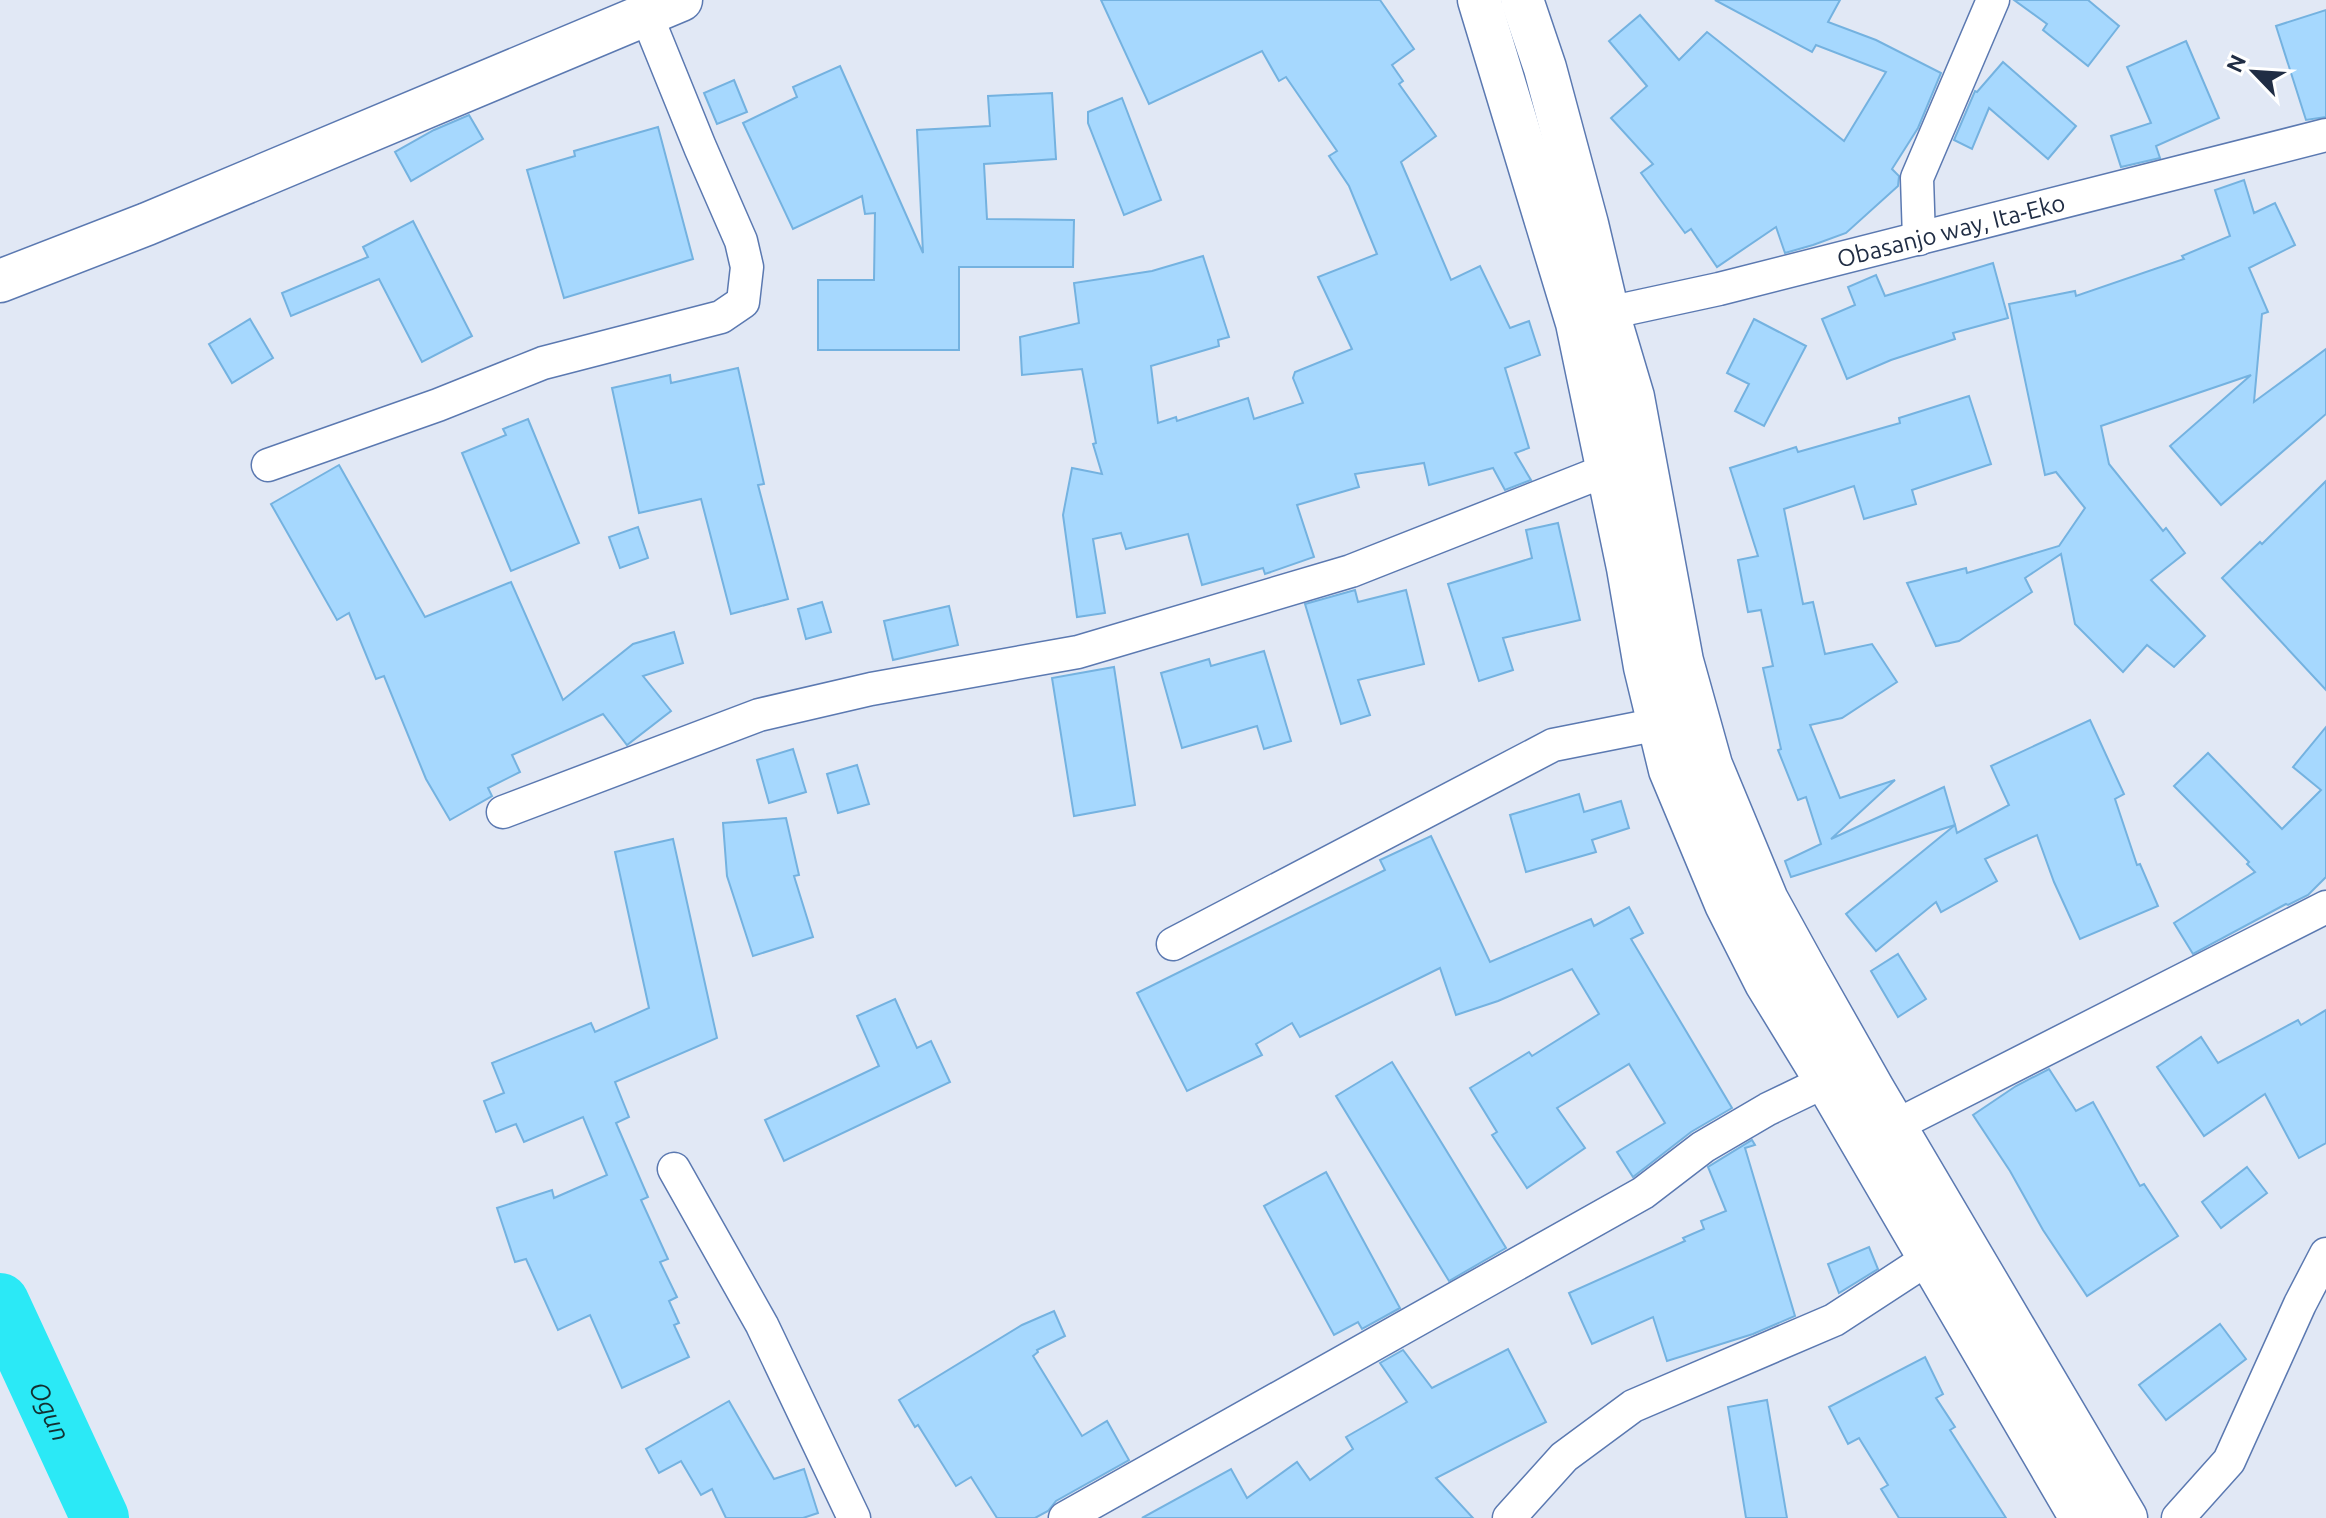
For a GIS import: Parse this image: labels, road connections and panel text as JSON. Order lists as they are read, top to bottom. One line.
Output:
{"streets":{"street":["Obasanjo way, Ita-Eko"]},"water":["Ogun"],"north":"top left"}
